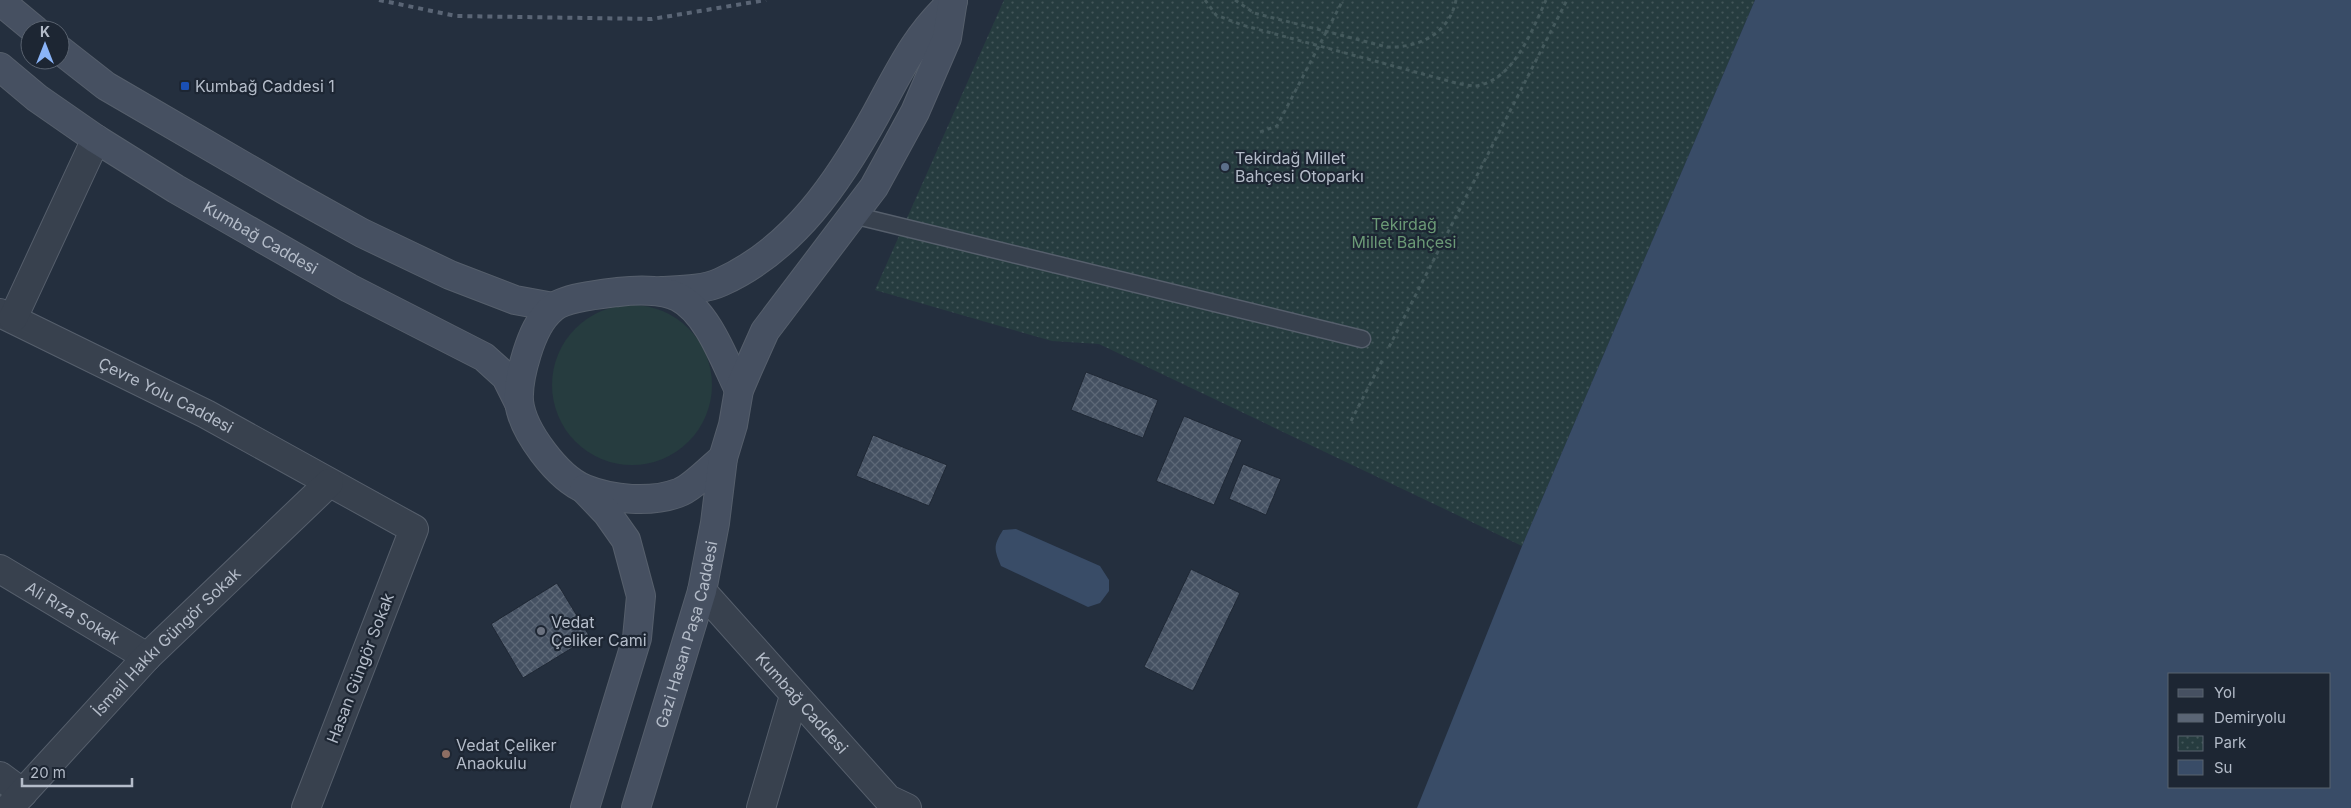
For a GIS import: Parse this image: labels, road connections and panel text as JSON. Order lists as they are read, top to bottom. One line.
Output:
{"streets":{"street":["Kumbağ Caddesi","Çevre Yolu Caddesi","Ali Rıza Sokak","Gazi Hasan Paşa Caddesi","İsmail Hakkı Güngör Sokak","Hasan Güngör Sokak"]},"crossings":[["Kumbağ Caddesi","Gazi Hasan Paşa Caddesi"],["Çevre Yolu Caddesi","İsmail Hakkı Güngör Sokak"],["Çevre Yolu Caddesi","Hasan Güngör Sokak"],["Ali Rıza Sokak","İsmail Hakkı Güngör Sokak"]],"parks":["Tekirdağ Millet Bahçesi"],"places":{"transit":["Kumbağ Caddesi 1"],"other":["Tekirdağ Millet Bahçesi Otoparkı","Vedat Çeliker Cami","Vedat Çeliker Anaokulu"]},"legend":["Yol","Demiryolu","Park","Su"],"scale_bar":"20 m","north":"top"}
